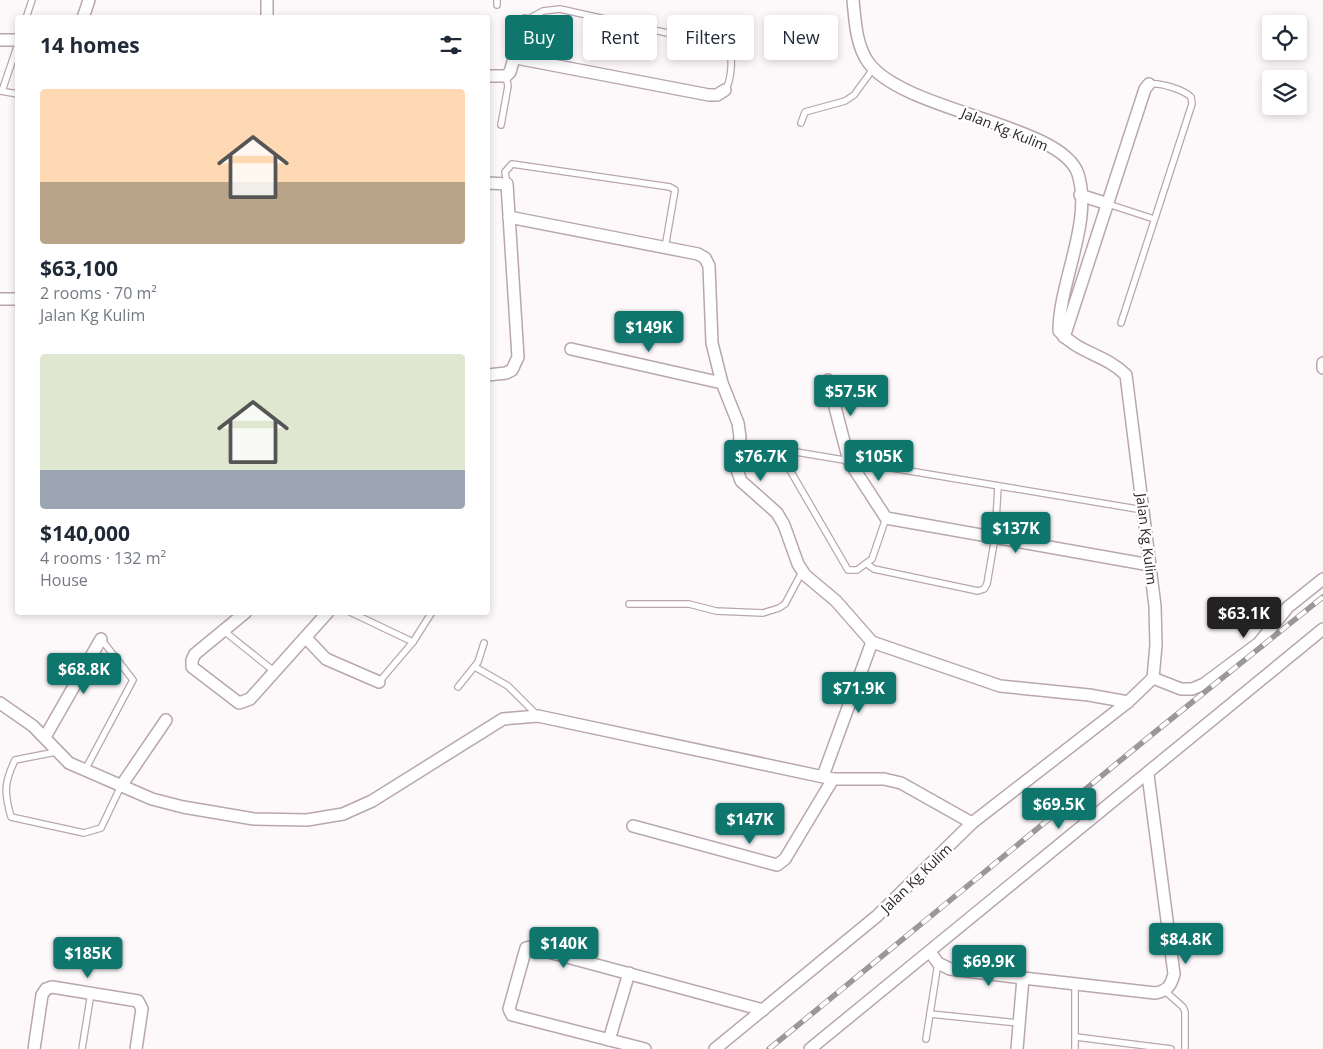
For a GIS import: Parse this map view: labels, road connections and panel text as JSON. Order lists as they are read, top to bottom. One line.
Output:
{"streets":{"street":["Jalan Kg Kulim"]},"page":{"chip":["Buy","Rent","Filters","New"],"heading":"14 homes","list":[{"name":"$63,100","note":"2 rooms · 70 m² · Jalan Kg Kulim"},{"name":"$140,000","note":"4 rooms · 132 m² · House"}],"price":["$149K","$57.5K","$76.7K","$105K","$137K","$63.1K","$68.8K","$71.9K","$69.5K","$147K","$84.8K","$140K","$185K","$69.9K"]}}
